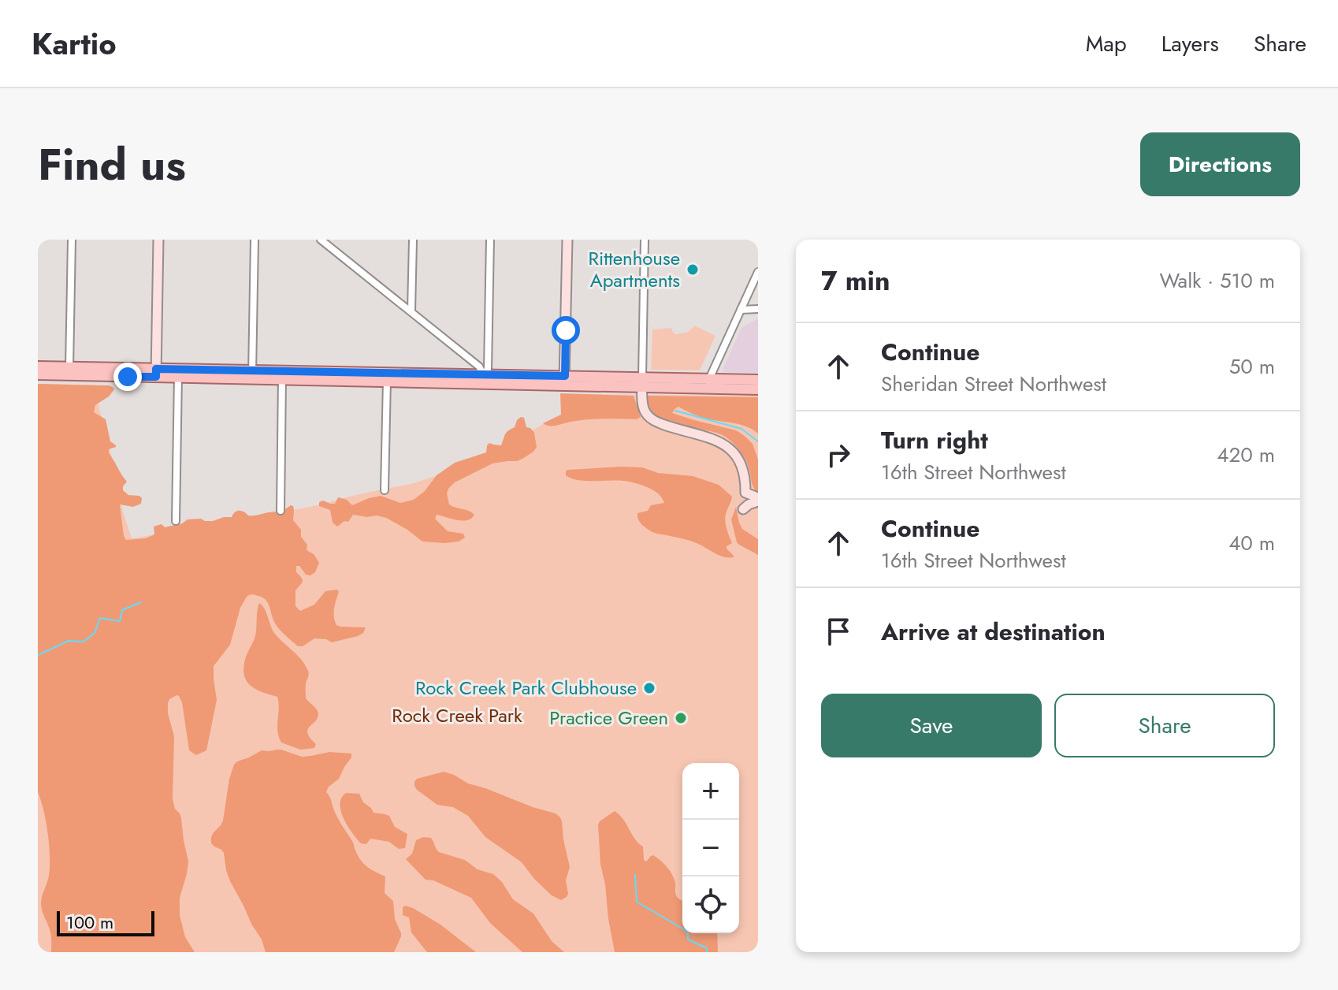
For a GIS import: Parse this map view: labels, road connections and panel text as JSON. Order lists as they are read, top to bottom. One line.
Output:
{"parks":["Rock Creek Park"],"places":["Rittenhouse Apartments","Rock Creek Park Clubhouse","Practice Green"],"scale_bar":"100 m","page":{"header":"Kartio","nav":["Map","Layers","Share"],"title":"Find us","buttons":["Directions",["Save","Share"]],"heading":["7 min","Walk · 510 m"],"list":[["Continue","Sheridan Street Northwest","50 m"],["Turn right","16th Street Northwest","420 m"],["Continue","16th Street Northwest","40 m"],"Arrive at destination"],"map_buttons":["+","−"],"scale":"100 m"}}
